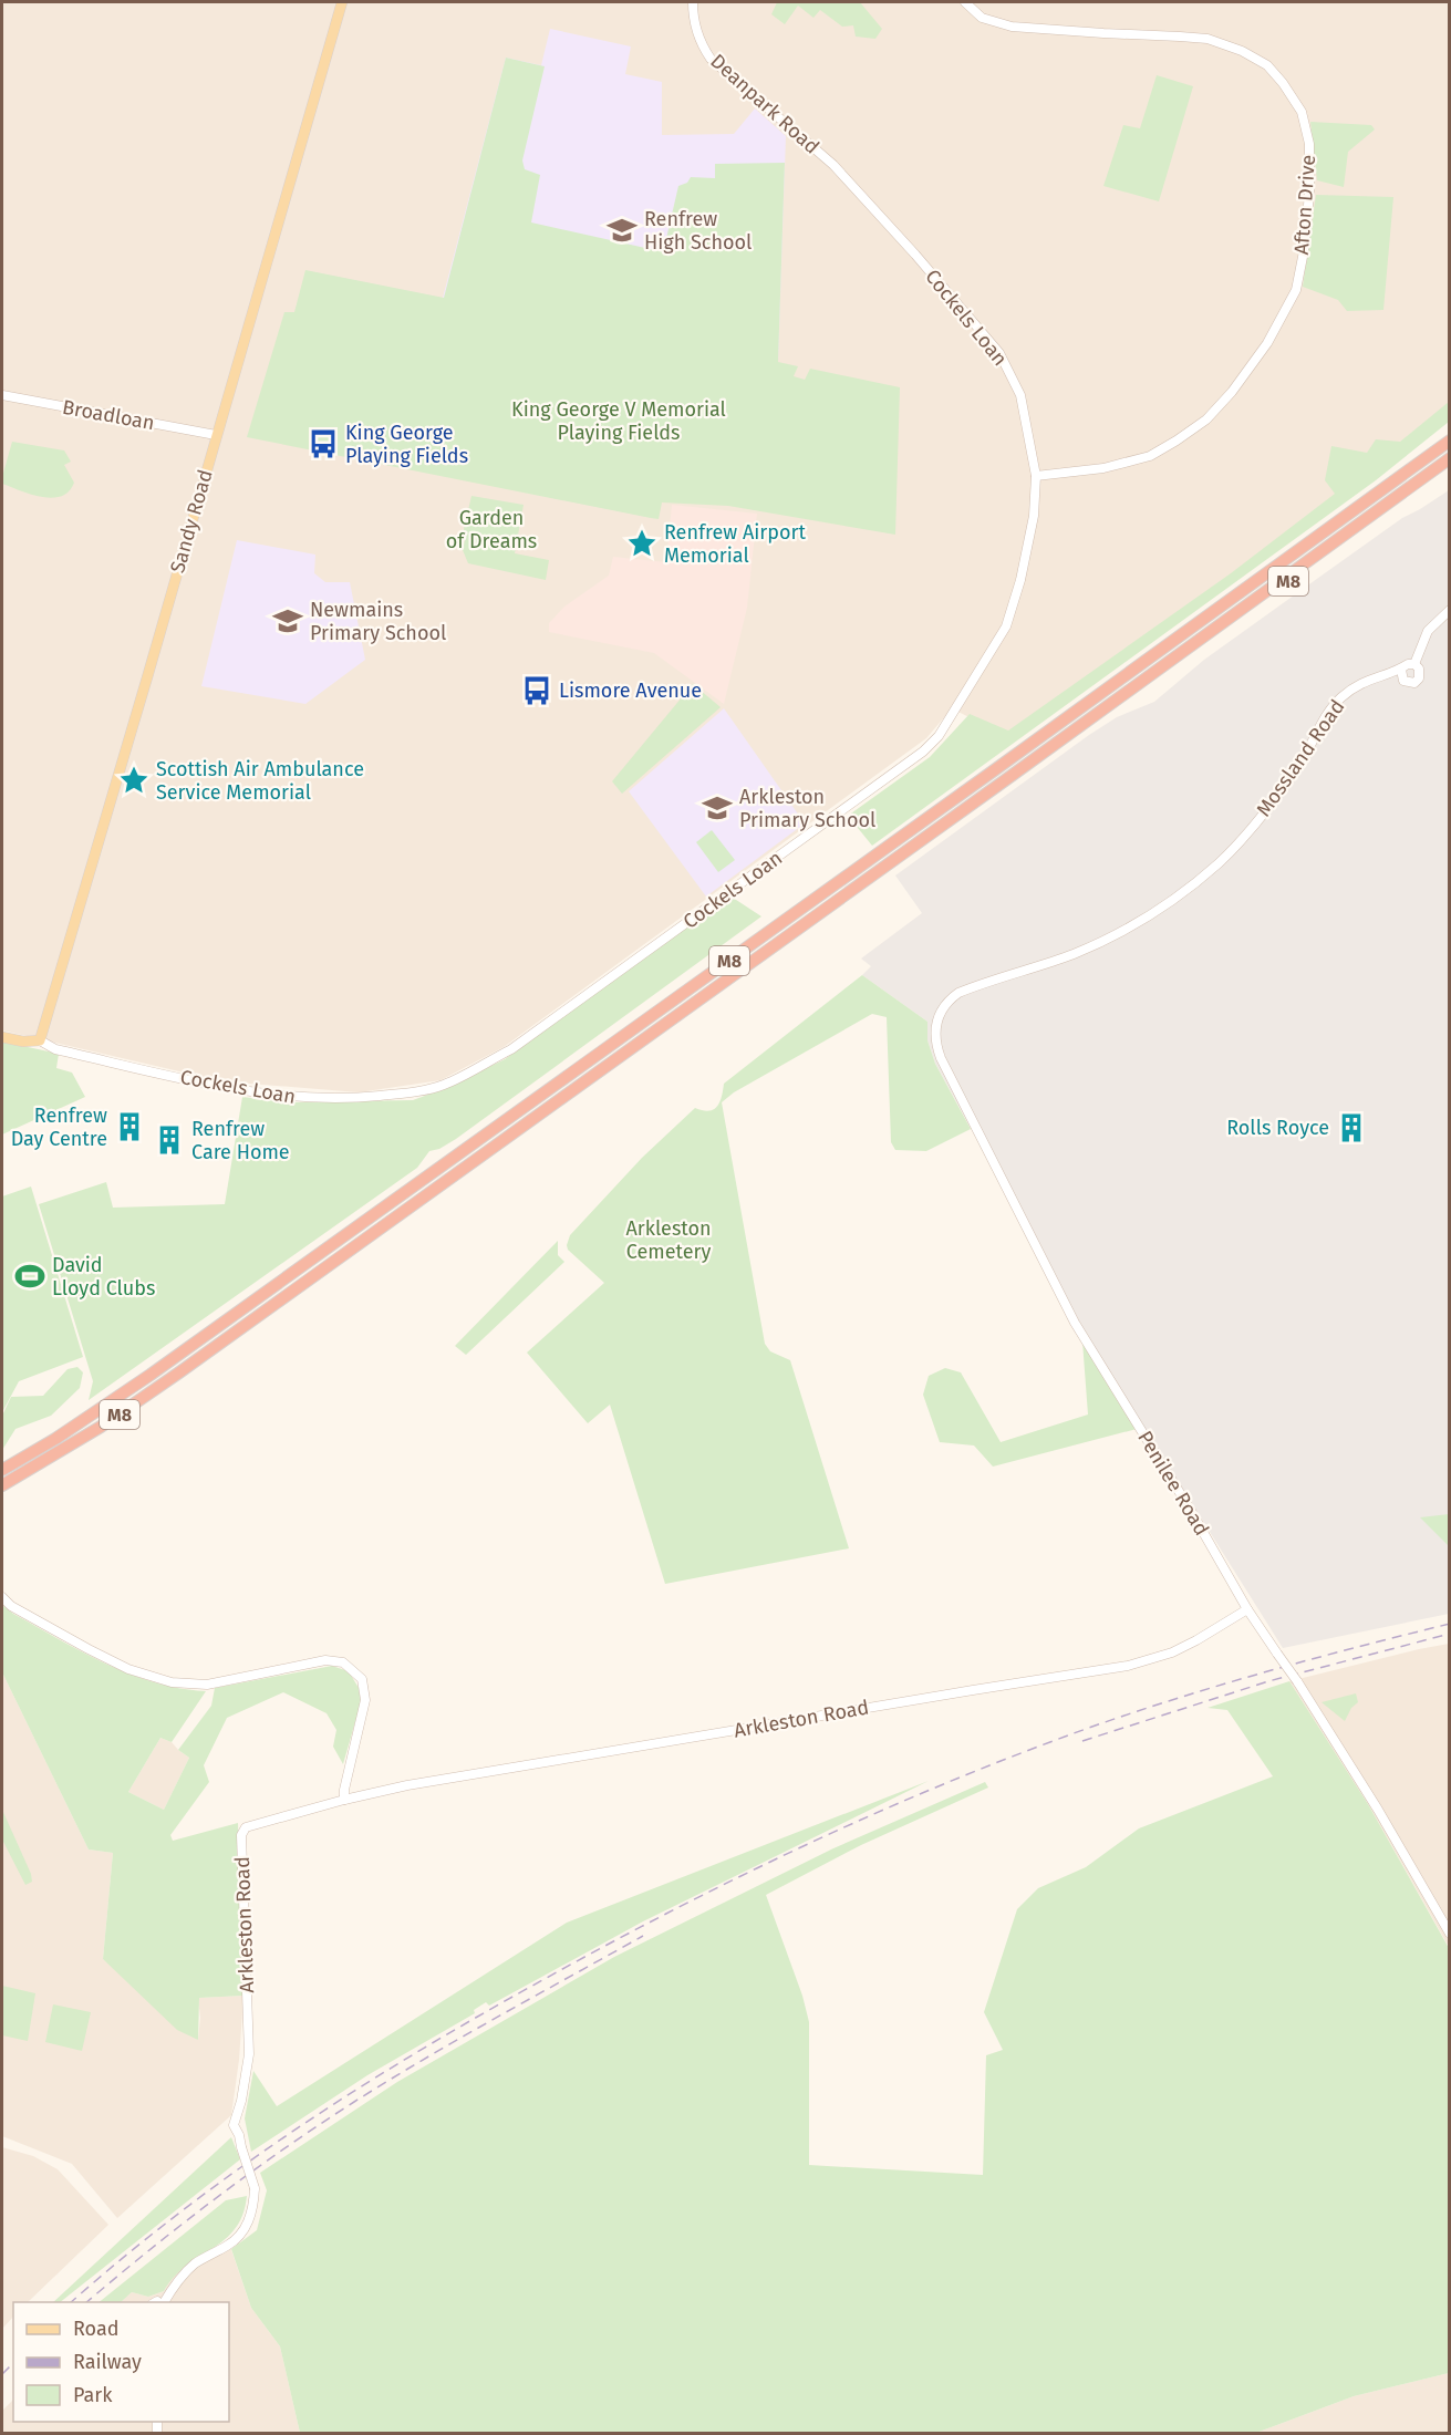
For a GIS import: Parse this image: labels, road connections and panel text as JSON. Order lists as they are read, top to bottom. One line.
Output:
{"streets":{"highway":["M8"],"main road":["Cockels Loan","Sandy Road"],"street":["Deanpark Road","Afton Drive","Broadloan","Mossland Road","Penilee Road","Arkleston Road"]},"crossings":[["Deanpark Road","Cockels Loan"],["Afton Drive","Cockels Loan"],["Cockels Loan","Sandy Road"],["Broadloan","Sandy Road"],["Mossland Road","Penilee Road"],["Penilee Road","Arkleston Road"]],"parks":["King George V Memorial Playing Fields","Garden of Dreams","Arkleston Cemetery"],"places":{"school or university":["Renfrew High School","Newmains Primary School","Arkleston Primary School"],"bus stop":["King George Playing Fields","Lismore Avenue"],"place":["Renfrew Airport Memorial","Scottish Air Ambulance Service Memorial"],"building":["Renfrew Day Centre","Rolls Royce","Renfrew Care Home"],"sports":["David Lloyd Clubs"]},"legend":["Road","Railway","Park"]}
